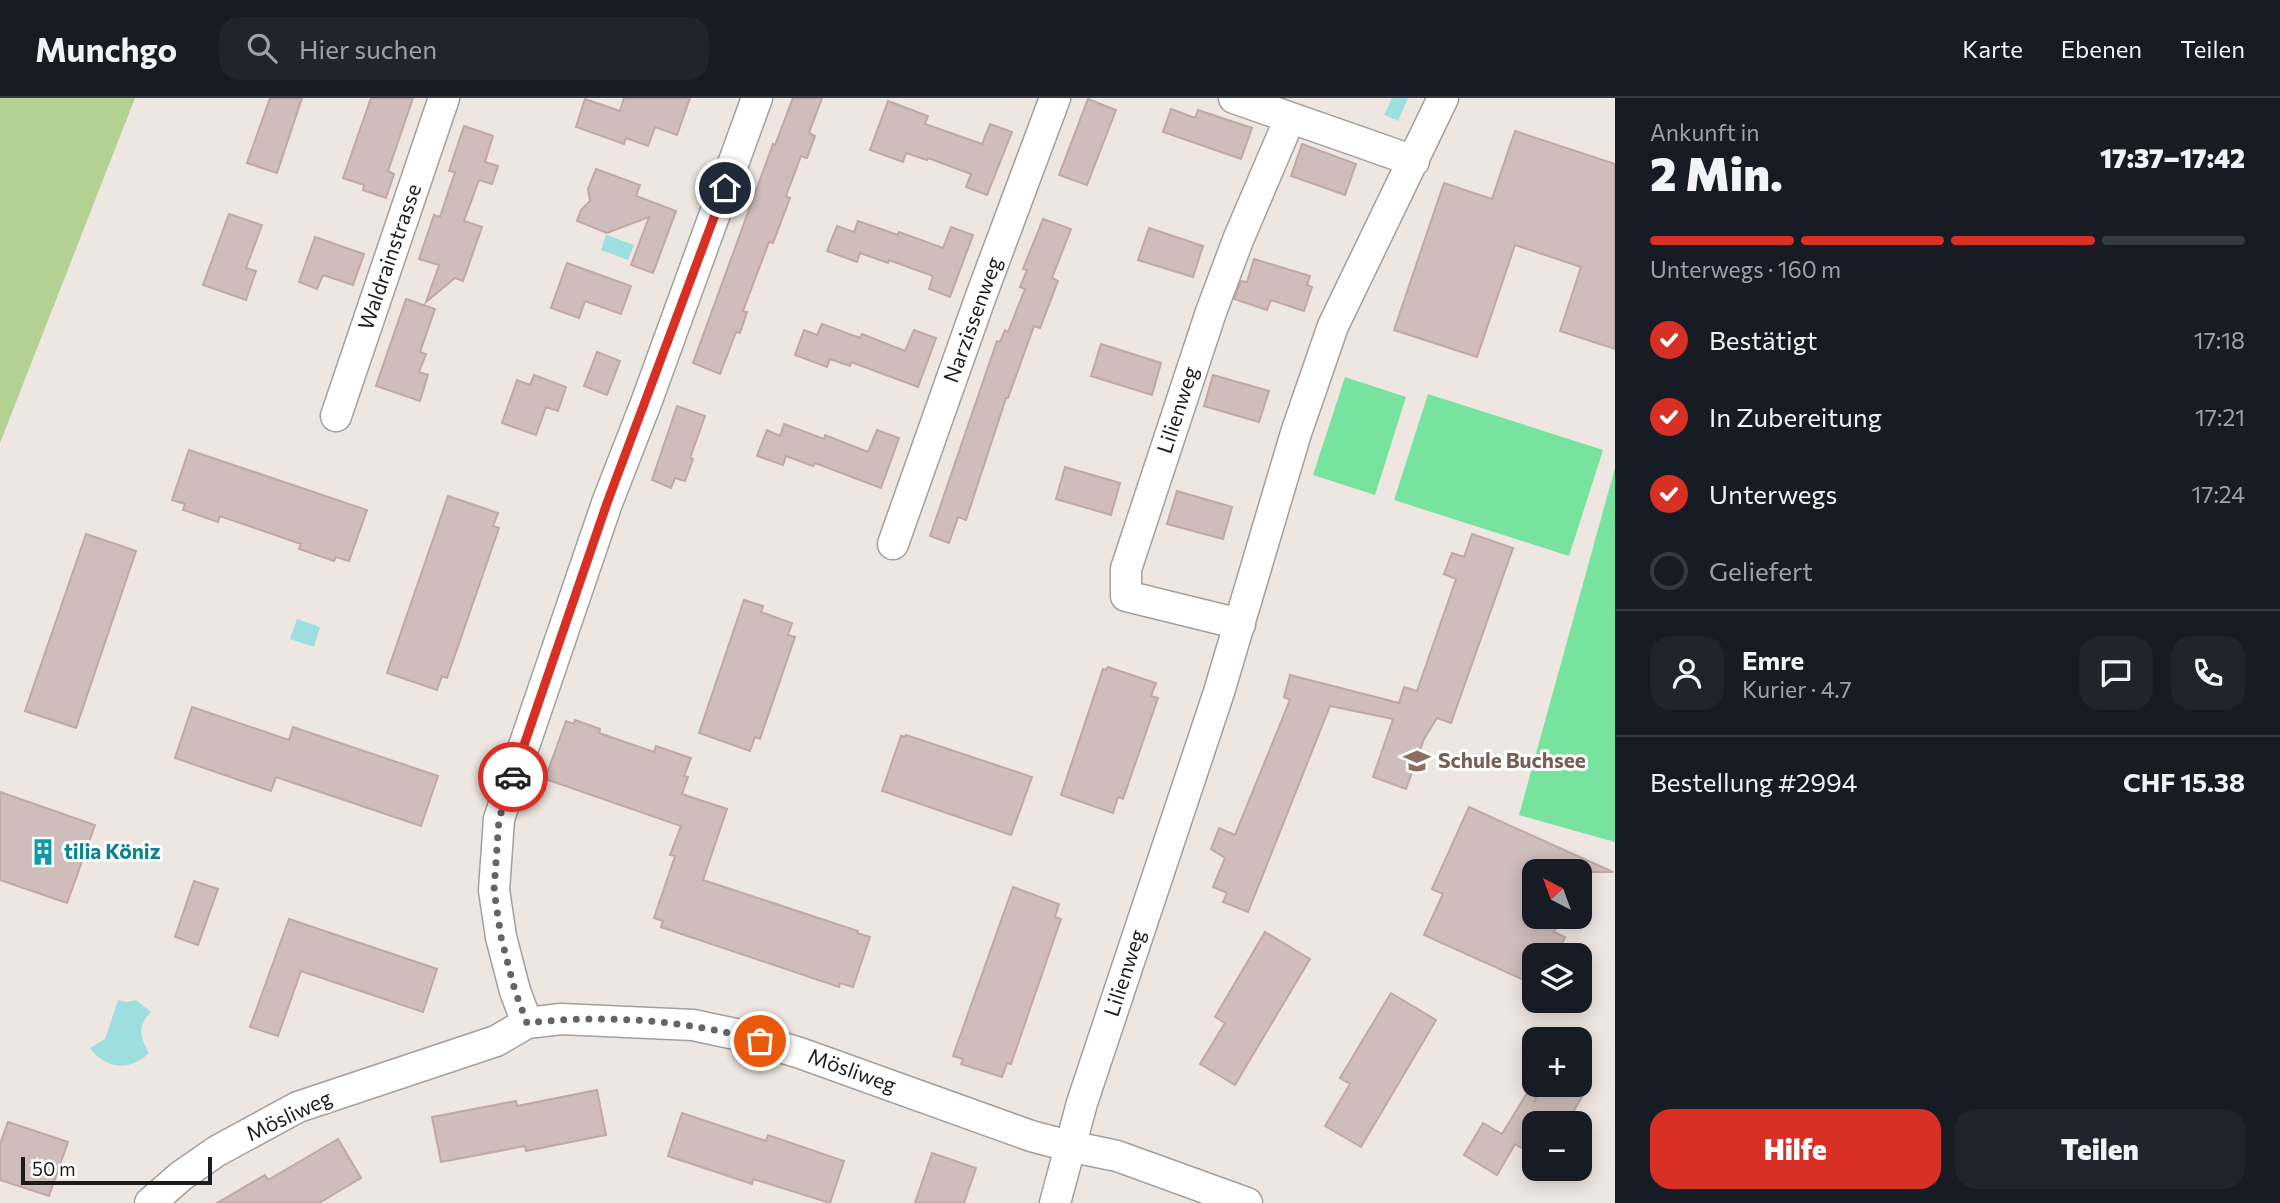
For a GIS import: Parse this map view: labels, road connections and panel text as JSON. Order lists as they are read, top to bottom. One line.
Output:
{"streets":{"street":["Waldrainstrasse","Narzissenweg","Lilienweg","Mösliweg"]},"crossings":[["Lilienweg","Mösliweg"]],"places":{"school or university":["Schule Buchsee"],"building":["tilia Köniz"]},"scale_bar":"50 m","north":"top left","page":{"header":"Munchgo","search":"Hier suchen","nav":["Karte","Ebenen","Teilen"],"heading":["2 Min.","Ankunft in","17:37–17:42"],"panel":["Emre","Kurier · 4.7","Bestellung #2994","CHF 15.38"],"bar":"Unterwegs · 160 m","list":[["Bestätigt","17:18"],["In Zubereitung","17:21"],["Unterwegs","17:24"],"Geliefert"],"map_buttons":["+","−"],"buttons":["Hilfe","Teilen"],"scale":"50 m"}}
